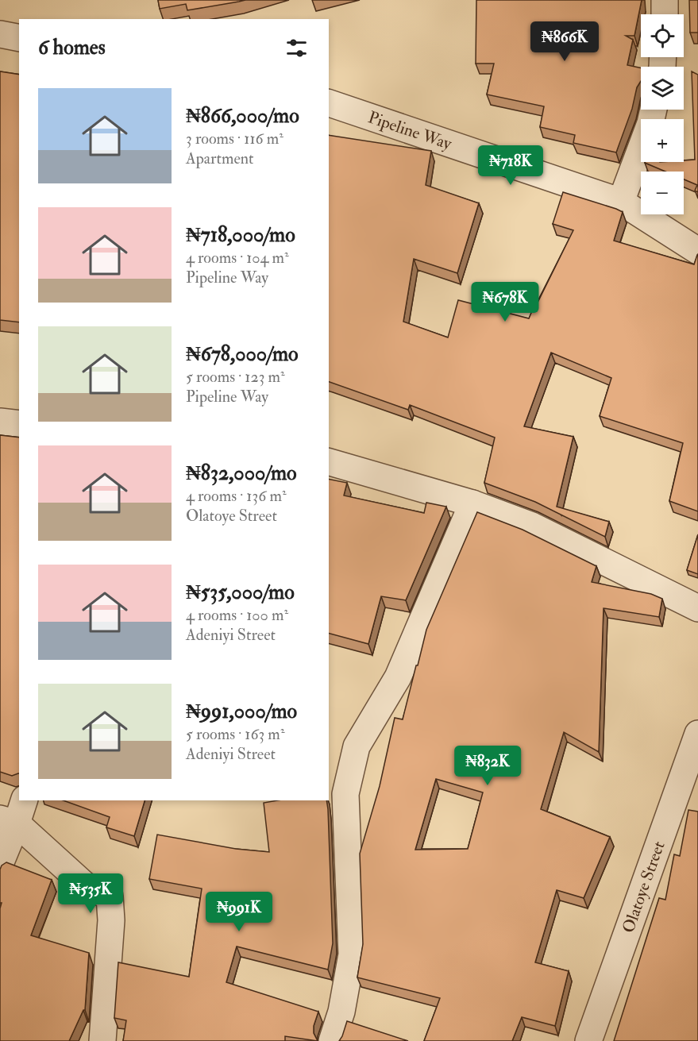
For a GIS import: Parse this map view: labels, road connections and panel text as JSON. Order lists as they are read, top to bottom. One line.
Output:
{"streets":{"street":["Pipeline Way","Olatoye Street"]},"page":{"map_buttons":["+","−"],"heading":"6 homes","price":["₦866K","₦718K","₦678K","₦832K","₦535K","₦991K"],"list":[{"name":"₦866,000/mo","note":"3 rooms · 116 m² · Apartment"},{"name":"₦718,000/mo","note":"4 rooms · 104 m² · Pipeline Way"},{"name":"₦678,000/mo","note":"5 rooms · 123 m² · Pipeline Way"},{"name":"₦832,000/mo","note":"4 rooms · 136 m² · Olatoye Street"},{"name":"₦535,000/mo","note":"4 rooms · 100 m² · Adeniyi Street"},{"name":"₦991,000/mo","note":"5 rooms · 163 m² · Adeniyi Street"}]}}
